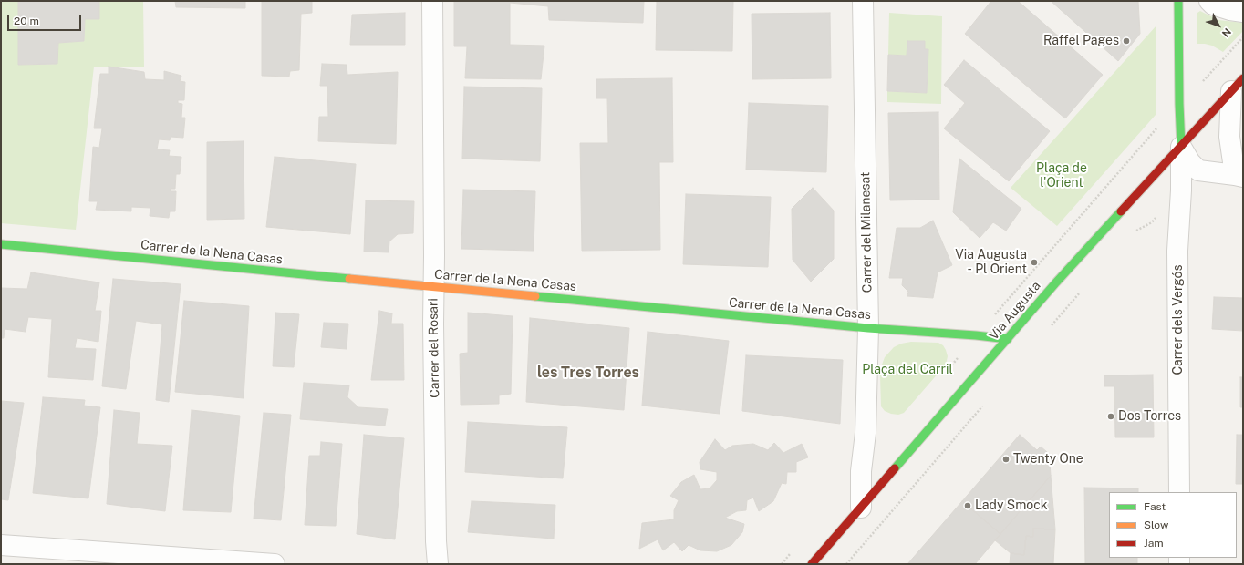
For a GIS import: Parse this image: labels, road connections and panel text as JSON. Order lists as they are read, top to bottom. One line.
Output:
{"streets":{"street":["Carrer del Milanesat","Carrer de la Nena Casas","Via Augusta","Carrer dels Vergós","Carrer del Rosari"]},"crossings":[["Carrer del Milanesat","Carrer de la Nena Casas"],["Carrer del Milanesat","Via Augusta"],["Carrer de la Nena Casas","Via Augusta"],["Carrer de la Nena Casas","Carrer del Rosari"],["Via Augusta","Carrer dels Vergós"]],"districts":["les Tres Torres"],"parks":["Plaça de l'Orient","Plaça del Carril"],"places":["Raffel Pages","Via Augusta - Pl Orient","Dos Torres","Twenty One","Lady Smock"],"legend":["Fast","Slow","Jam"],"scale_bar":"20 m","north":"bottom right"}
